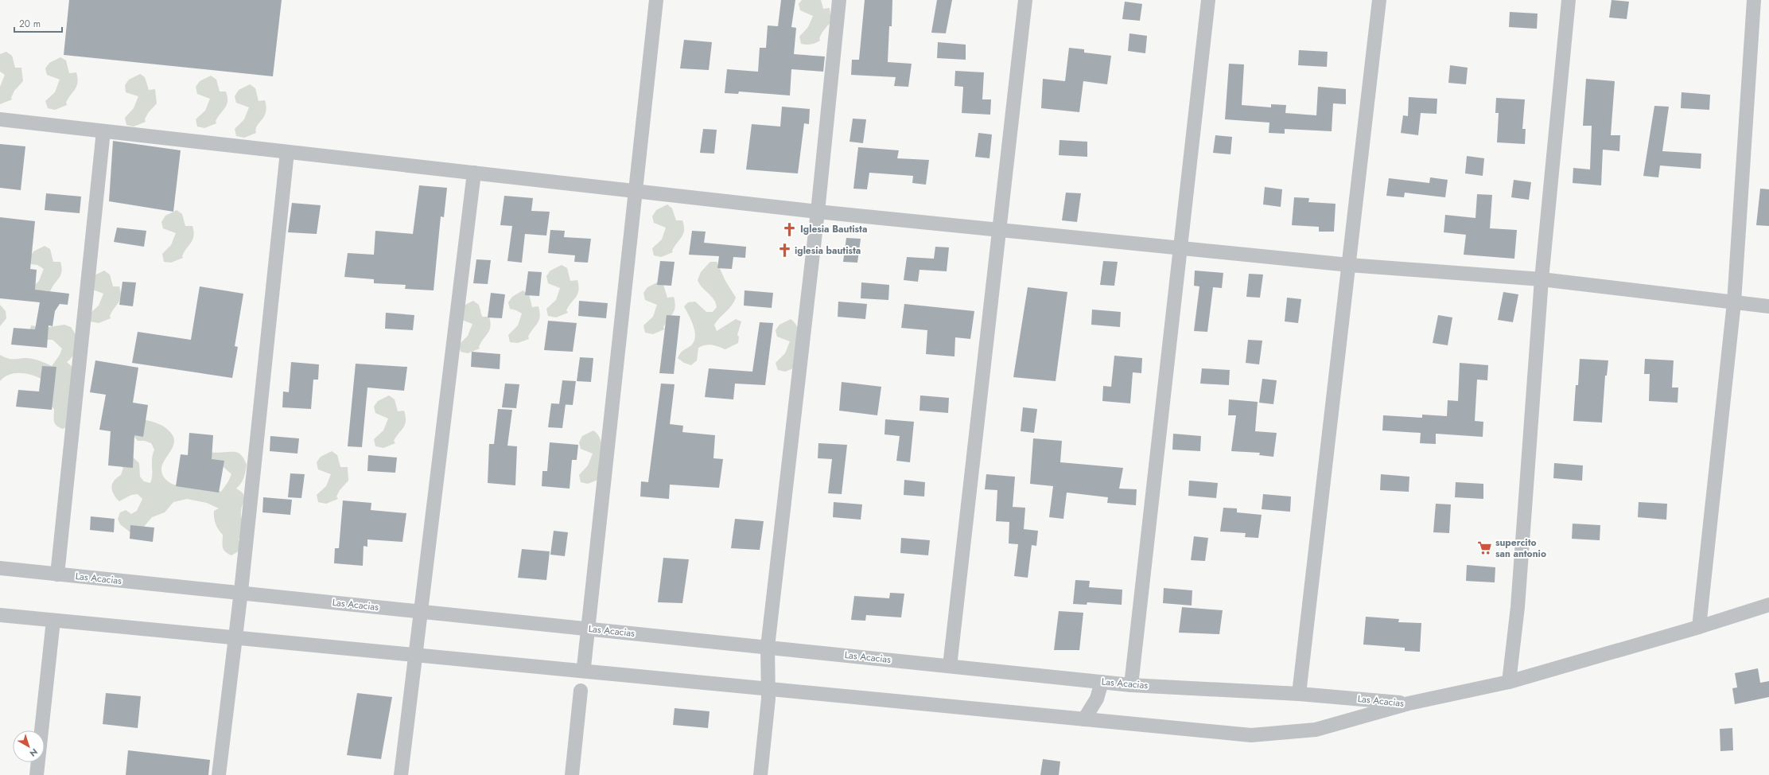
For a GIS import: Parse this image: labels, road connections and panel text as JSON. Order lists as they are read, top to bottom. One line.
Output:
{"streets":{"street":["Las Acacias"]},"places":{"church":["Iglesia Bautista","iglesia bautista"],"supermarket":["supercito san antonio"]},"scale_bar":"20 m","north":"bottom right"}
